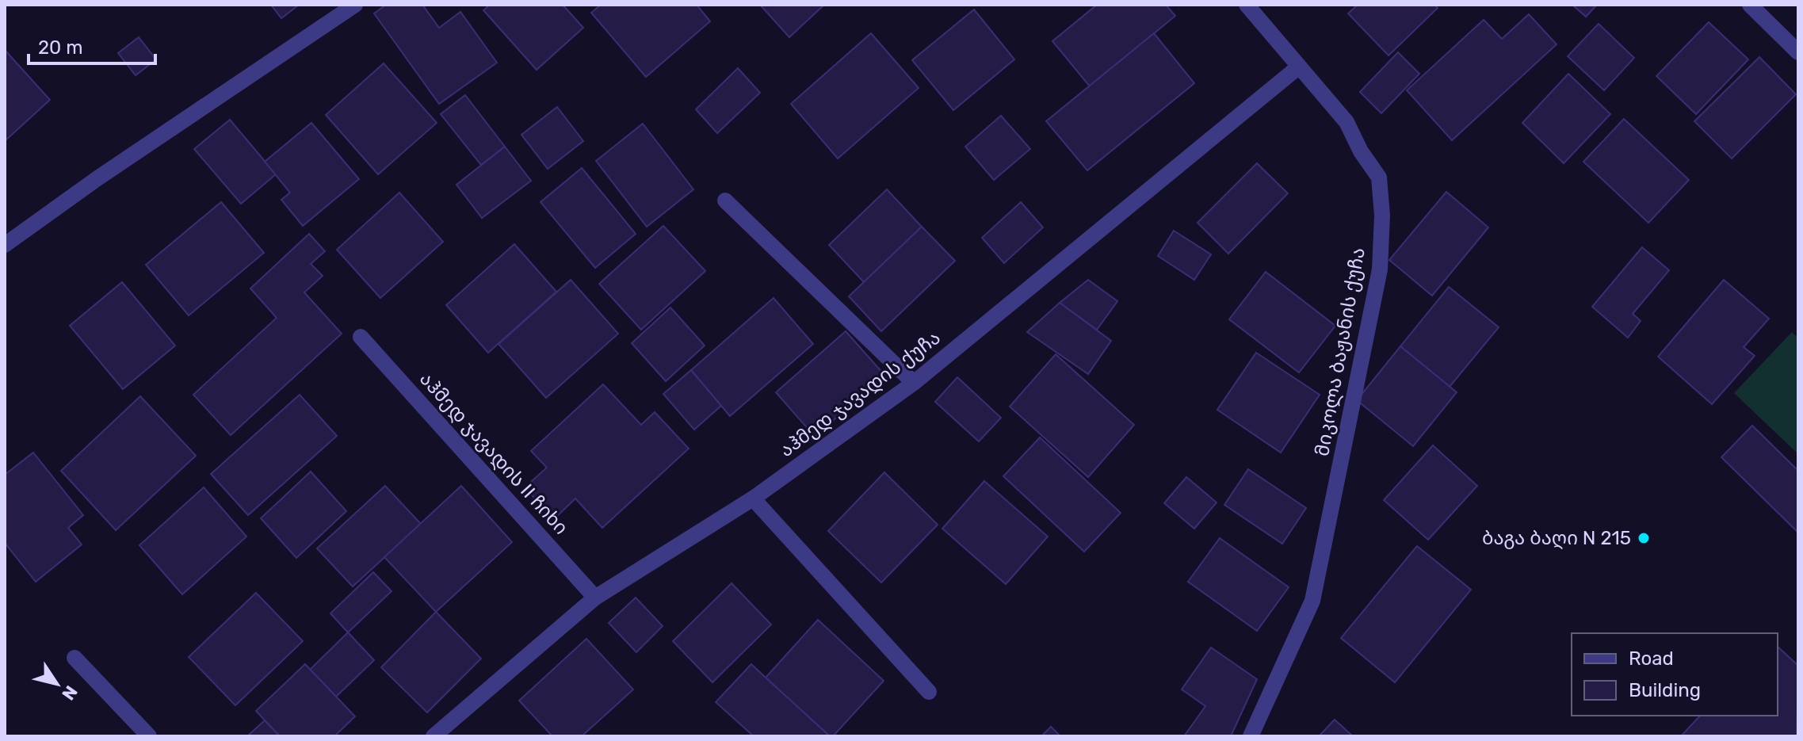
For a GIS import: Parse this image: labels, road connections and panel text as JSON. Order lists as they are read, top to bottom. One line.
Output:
{"streets":{"street":["მიკოლა ბაჟანის ქუჩა","აჰმედ ჯავადის ქუჩა","აჰმედ ჯავადის II ჩიხი"]},"crossings":[["მიკოლა ბაჟანის ქუჩა","აჰმედ ჯავადის ქუჩა"],["აჰმედ ჯავადის ქუჩა","აჰმედ ჯავადის II ჩიხი"]],"places":["ბაგა ბაღი N 215"],"legend":["Road","Building"],"scale_bar":"20 m","north":"bottom right"}
